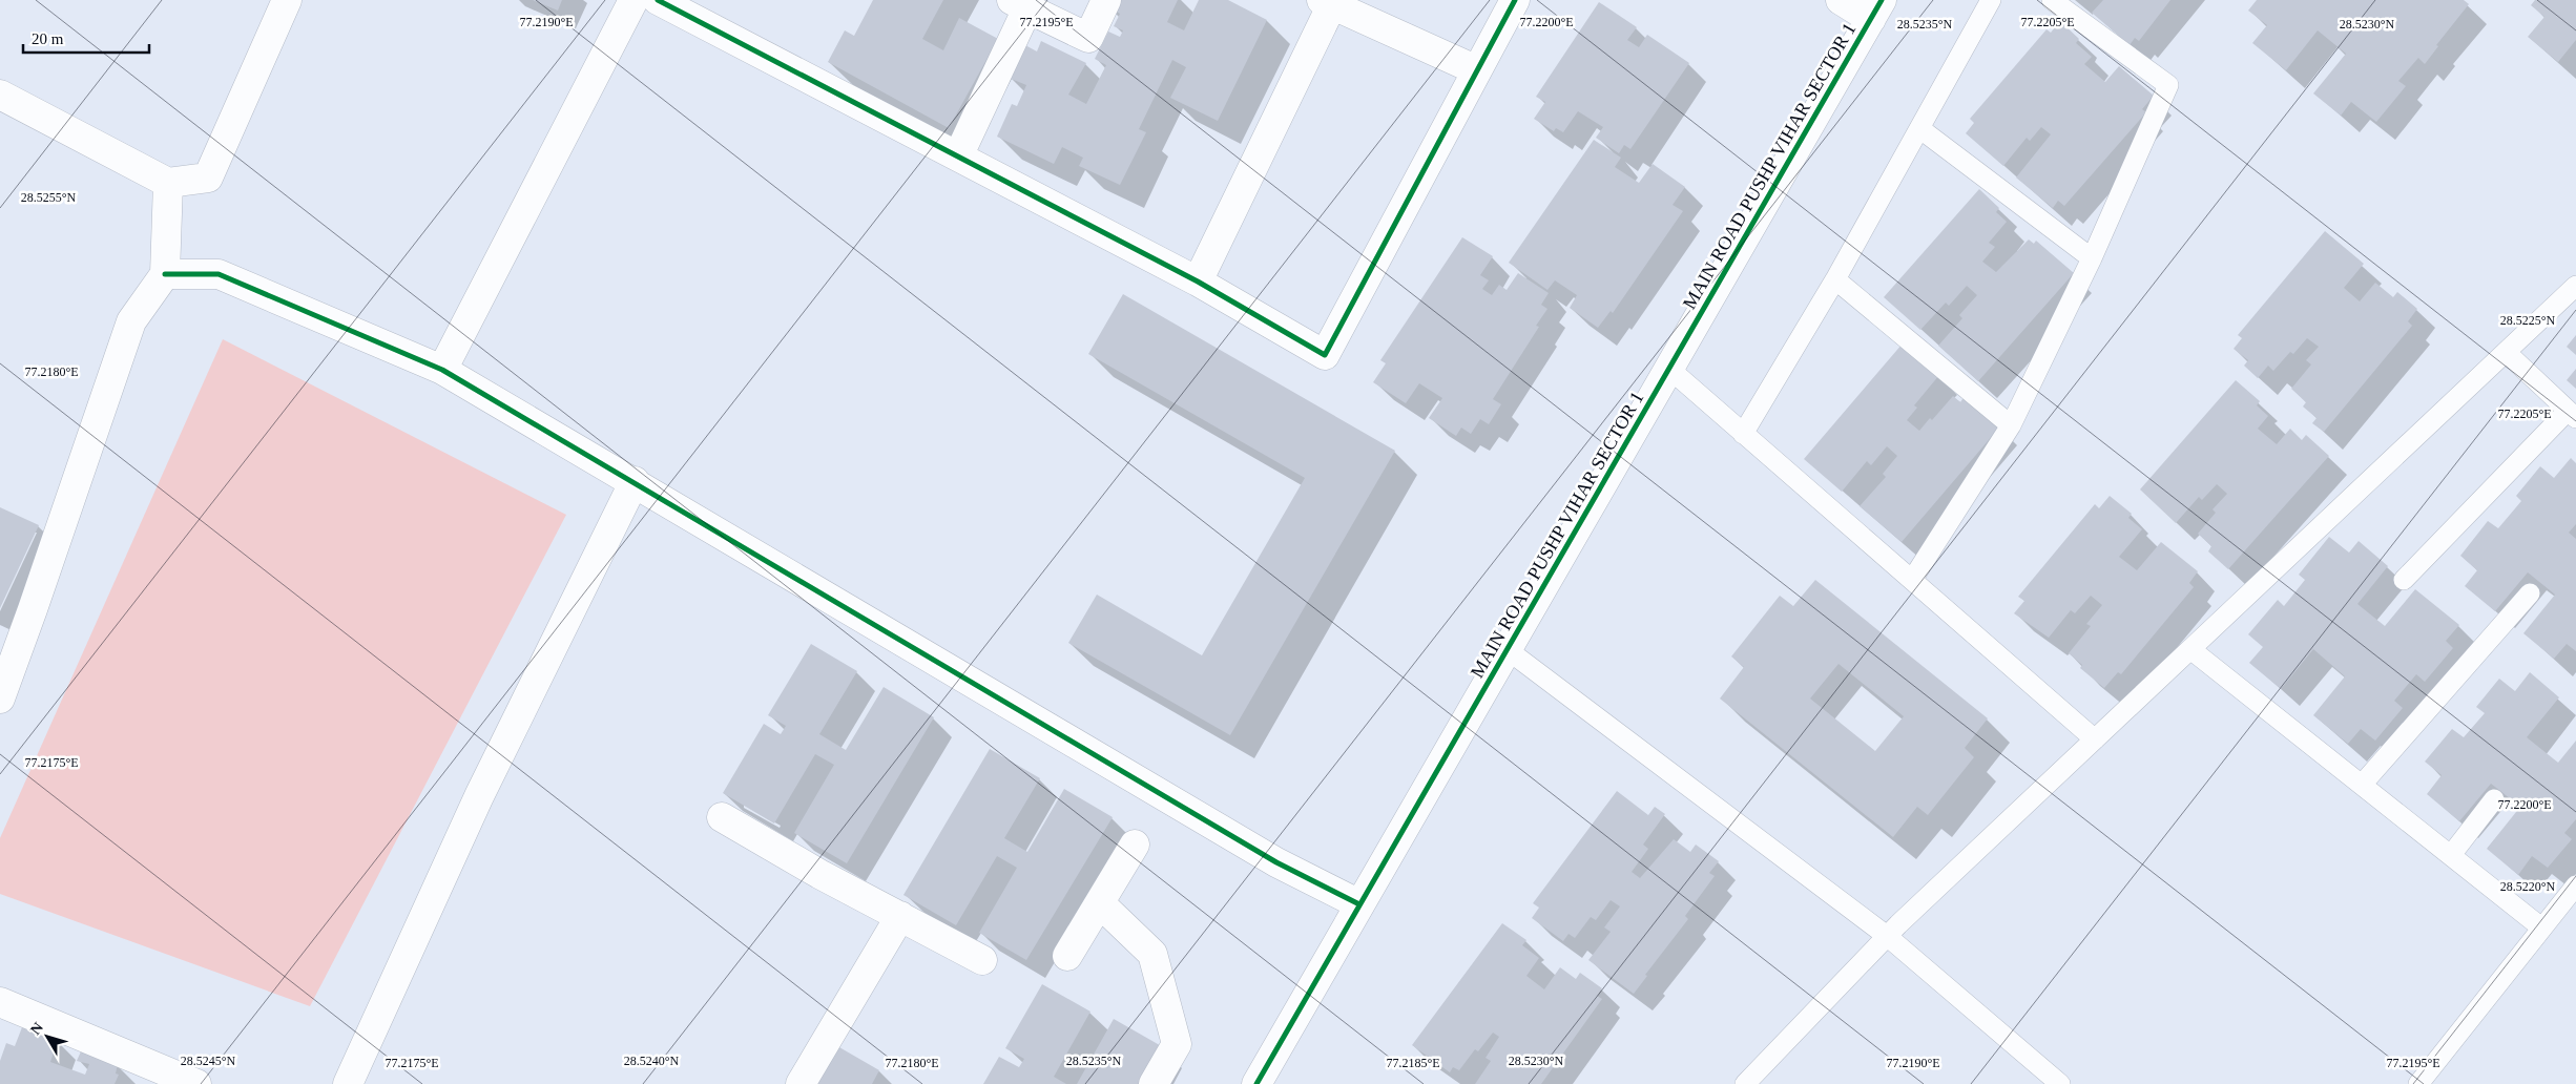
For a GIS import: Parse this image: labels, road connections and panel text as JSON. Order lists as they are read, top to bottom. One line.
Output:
{"streets":{"street":["MAIN ROAD PUSHP VIHAR SECTOR 1"]},"scale_bar":"20 m","north":"top left","coordinates":["77.2190°E","77.2195°E","77.2200°E","77.2205°E","28.5235°N","28.5230°N","28.5255°N","28.5225°N","77.2180°E","77.2175°E","28.5220°N","28.5245°N","28.5240°N","77.2185°E"]}
